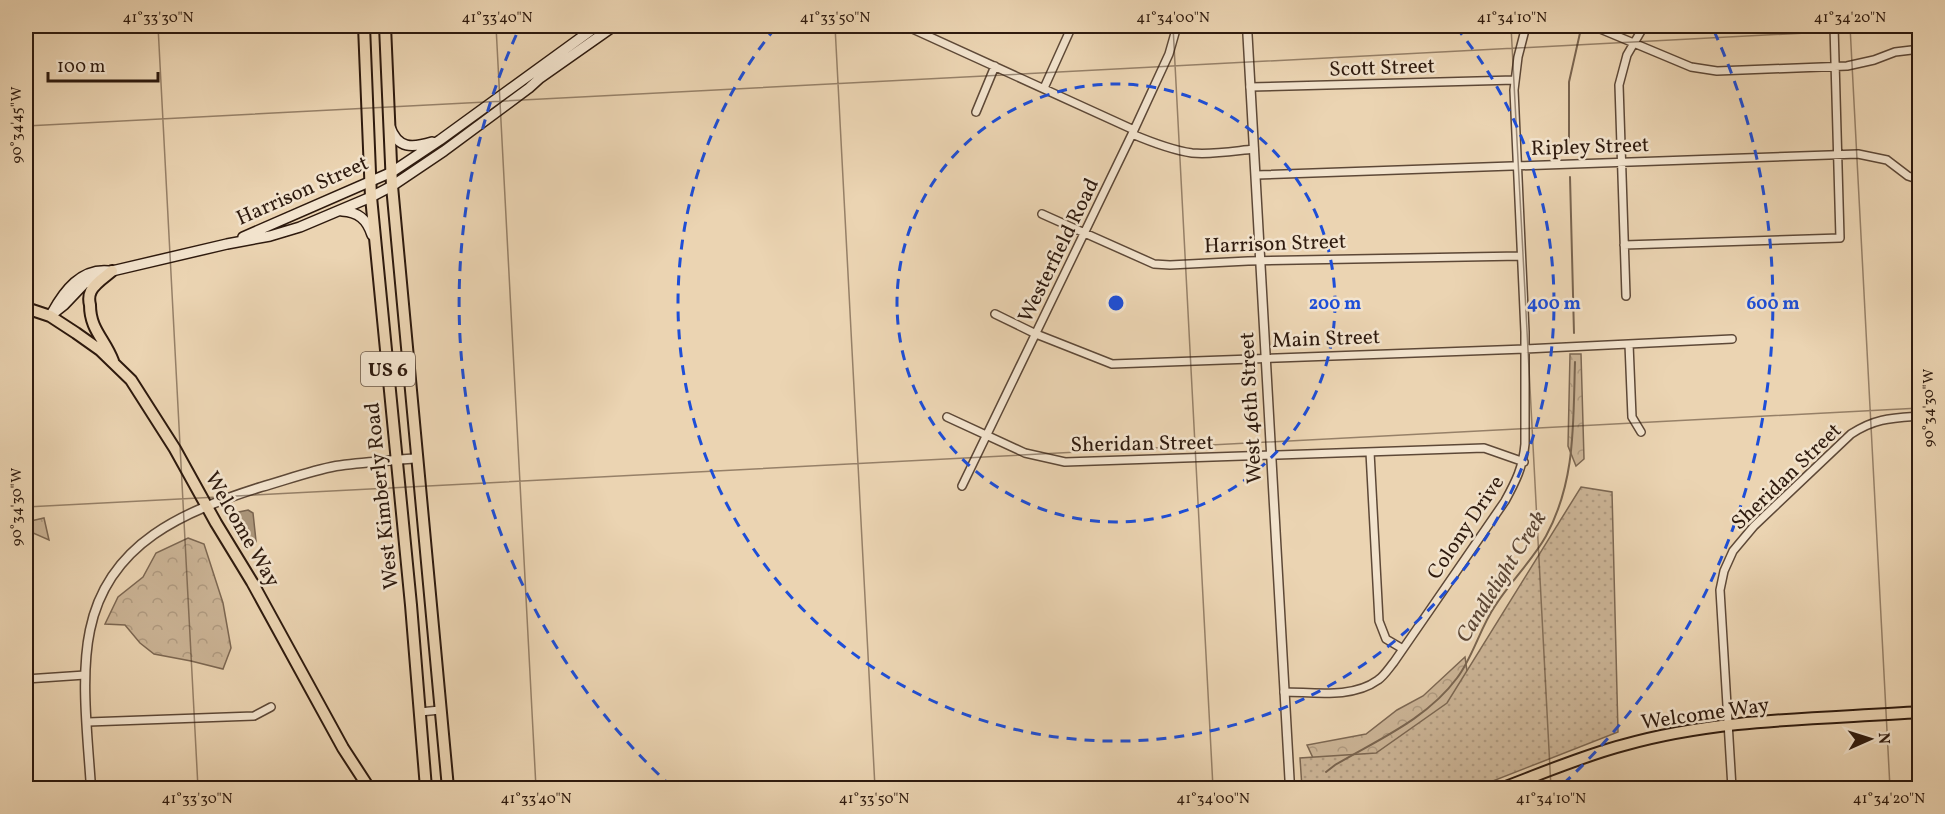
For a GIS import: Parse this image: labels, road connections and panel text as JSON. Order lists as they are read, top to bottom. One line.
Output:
{"streets":{"main road":["Harrison Street","US 6","West Kimberly Road","Welcome Way"],"street":["Scott Street","Ripley Street","Westerfield Road","Main Street","West 46th Street","Sheridan Street","Colony Drive"]},"crossings":[["Scott Street","West 46th Street"],["Scott Street","Colony Drive"],["Ripley Street","West 46th Street"],["Ripley Street","Colony Drive"],["Harrison Street","Westerfield Road"],["Harrison Street","West 46th Street"],["Harrison Street","West Kimberly Road"],["Harrison Street","Colony Drive"],["Harrison Street","Welcome Way"],["Westerfield Road","Main Street"],["Westerfield Road","Sheridan Street"],["Main Street","West 46th Street"],["Main Street","Colony Drive"],["US 6","West Kimberly Road"],["West 46th Street","Sheridan Street"],["West 46th Street","Colony Drive"],["Sheridan Street","Colony Drive"],["Sheridan Street","Welcome Way"]],"water":["Candlelight Creek"],"scale_bar":"100 m","north":"right","coordinates":["41°33'30\"N","41°33'40\"N","41°33'50\"N","41°34'00\"N","41°34'10\"N","41°34'20\"N","90°34'45\"W","90°34'30\"W"],"rings":["200 m","400 m","600 m"]}
